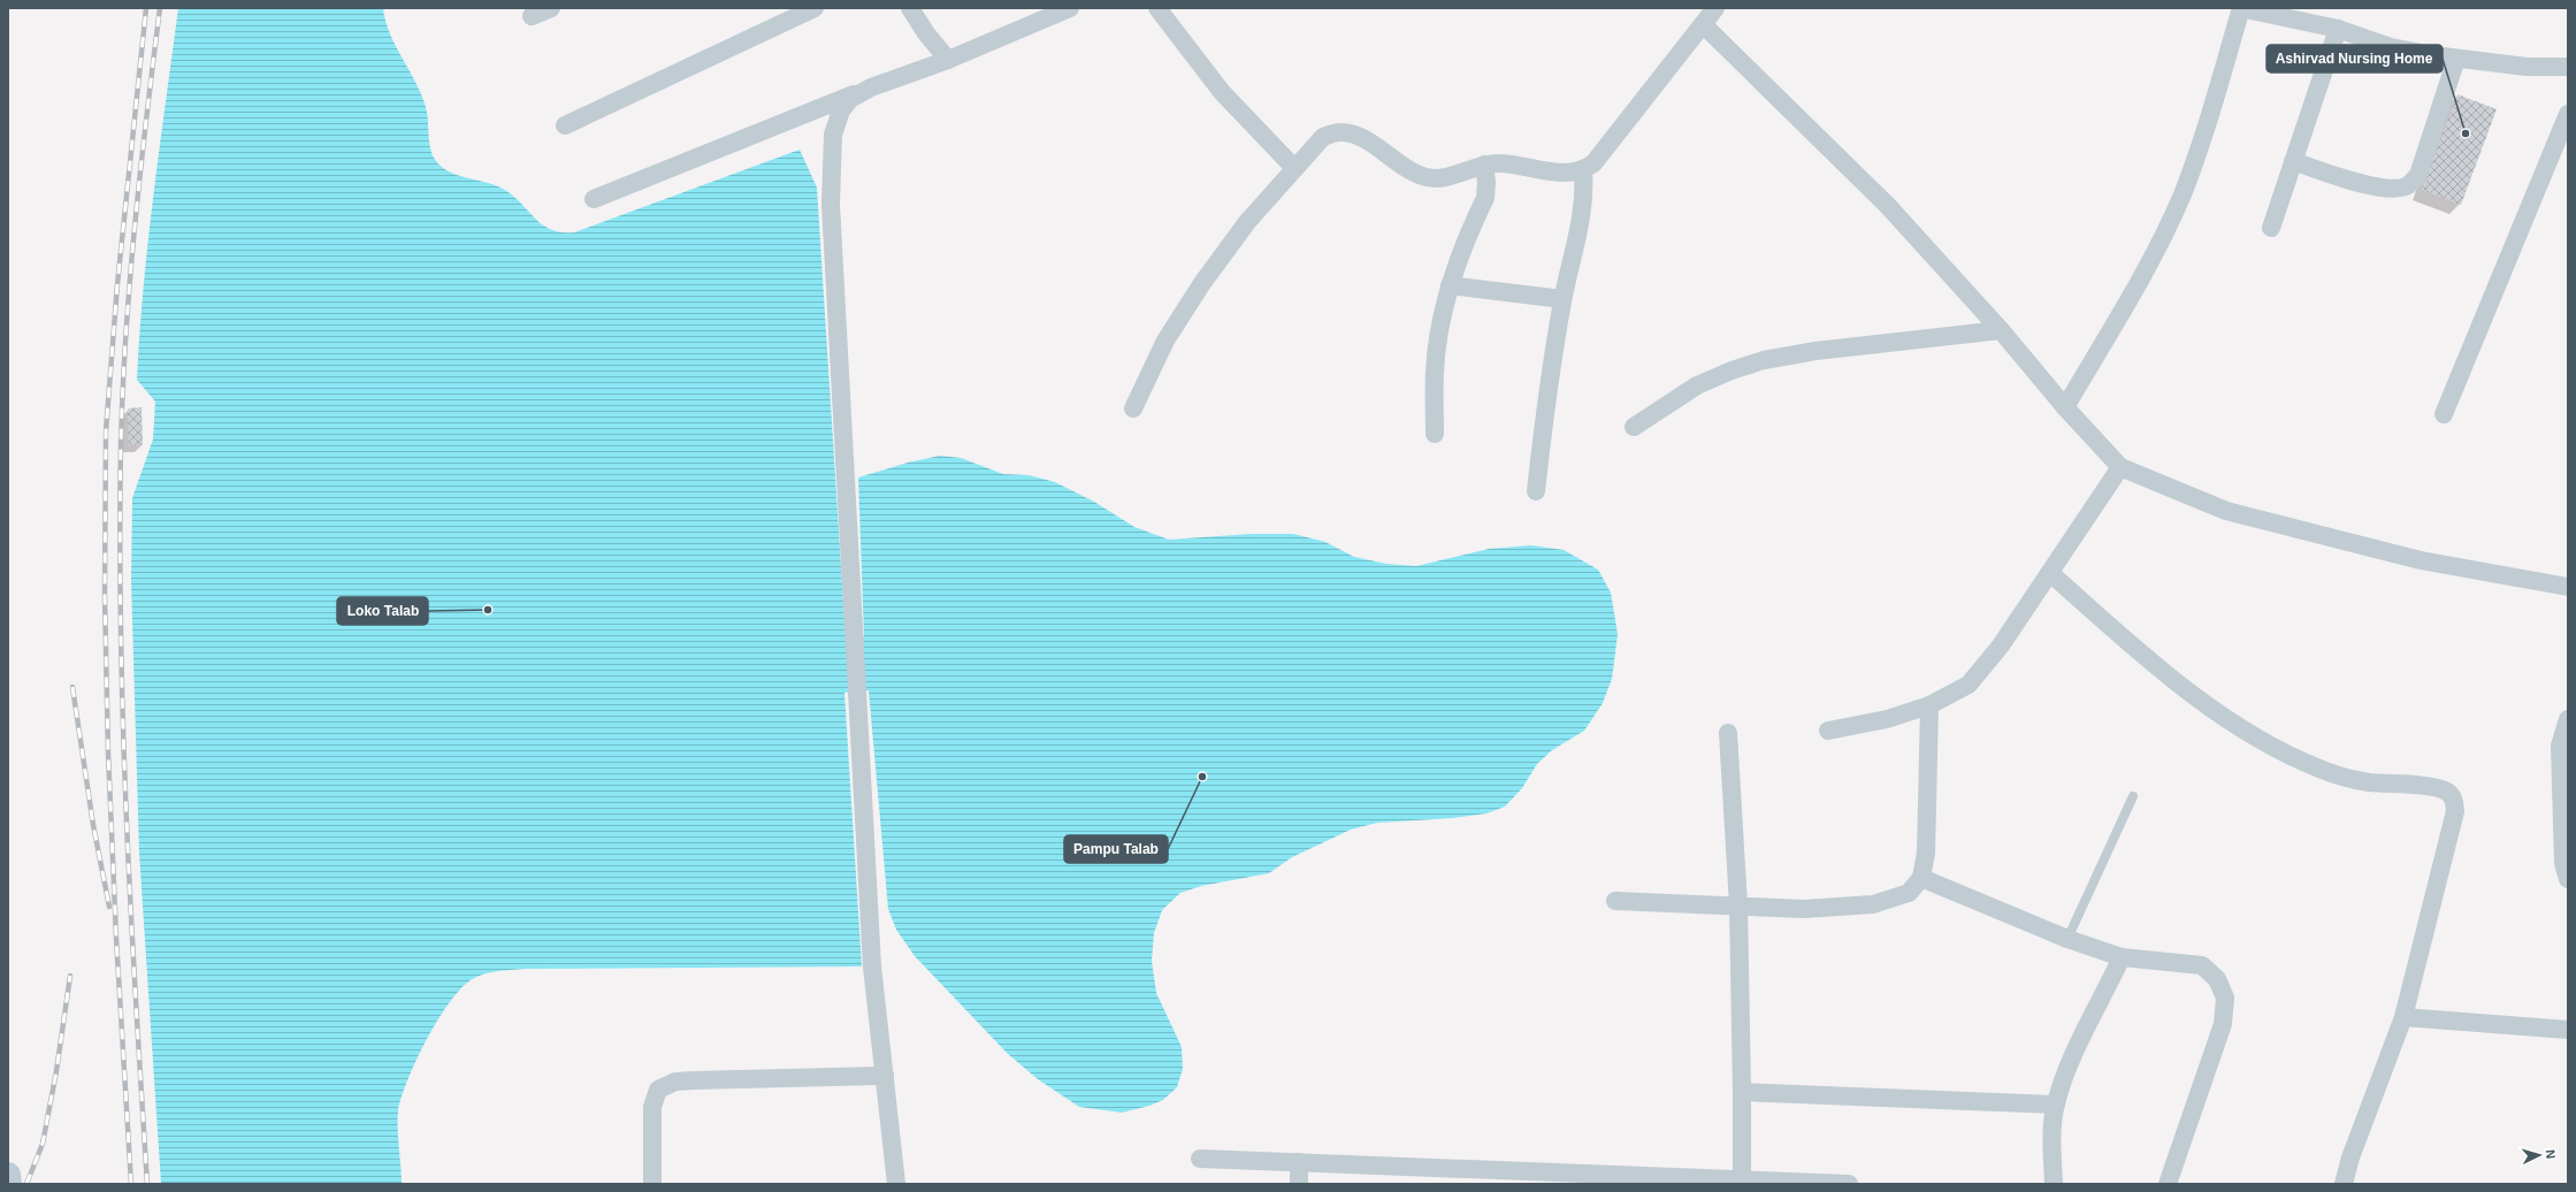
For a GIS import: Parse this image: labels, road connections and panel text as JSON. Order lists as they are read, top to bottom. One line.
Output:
{"places":["Ashirvad Nursing Home","Loko Talab","Pampu Talab"],"north":"right"}
